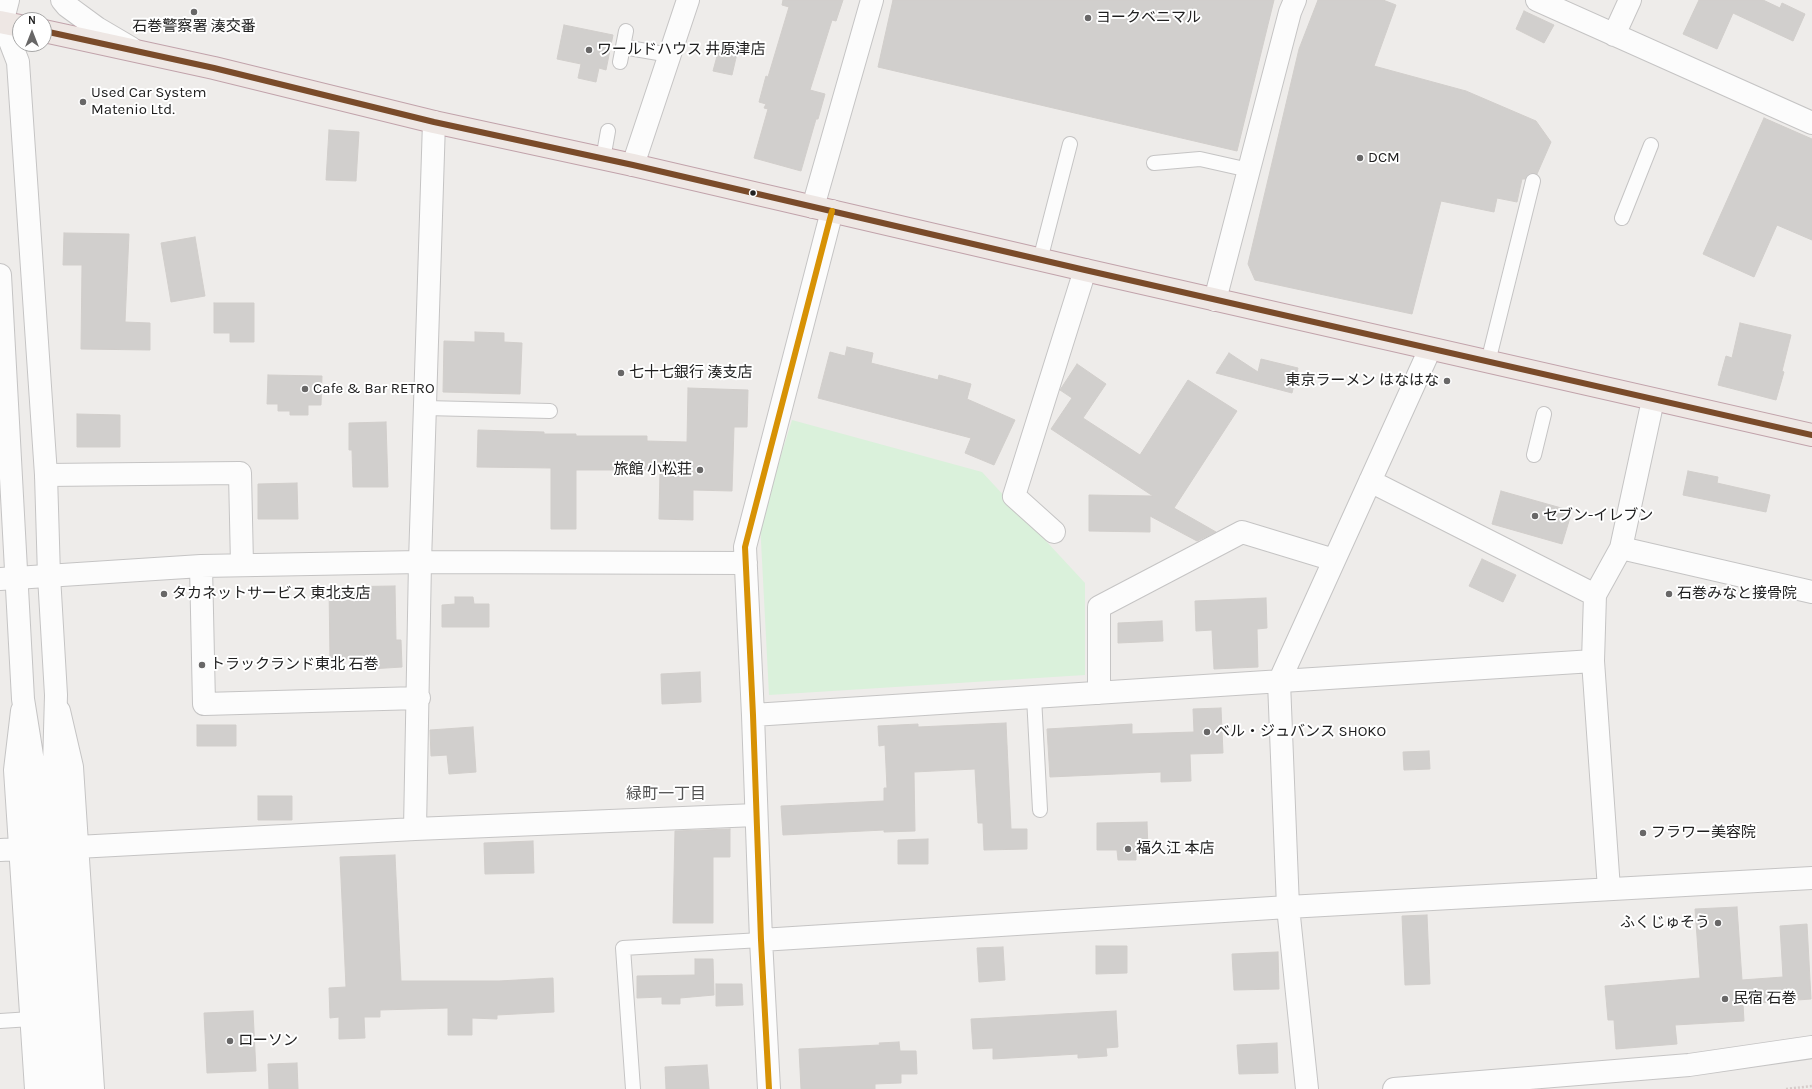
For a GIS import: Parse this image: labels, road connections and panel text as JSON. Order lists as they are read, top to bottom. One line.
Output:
{"districts":["緑町一丁目"],"places":["石巻警察署 湊交番","ヨークベニマル","ワールドハウス 井原津店","Used Car System Matenio Ltd.","DCM","七十七銀行 湊支店","東京ラーメン はなはな","Cafe & Bar RETRO","旅館 小松荘","セブン-イレブン","タカネットサービス 東北支店","石巻みなと接骨院","トラックランド東北 石巻","ベル・ジュバンス SHOKO","フラワー美容院","福久江 本店","ふくじゅそう","民宿 石巻","ローソン"],"north":"top"}
